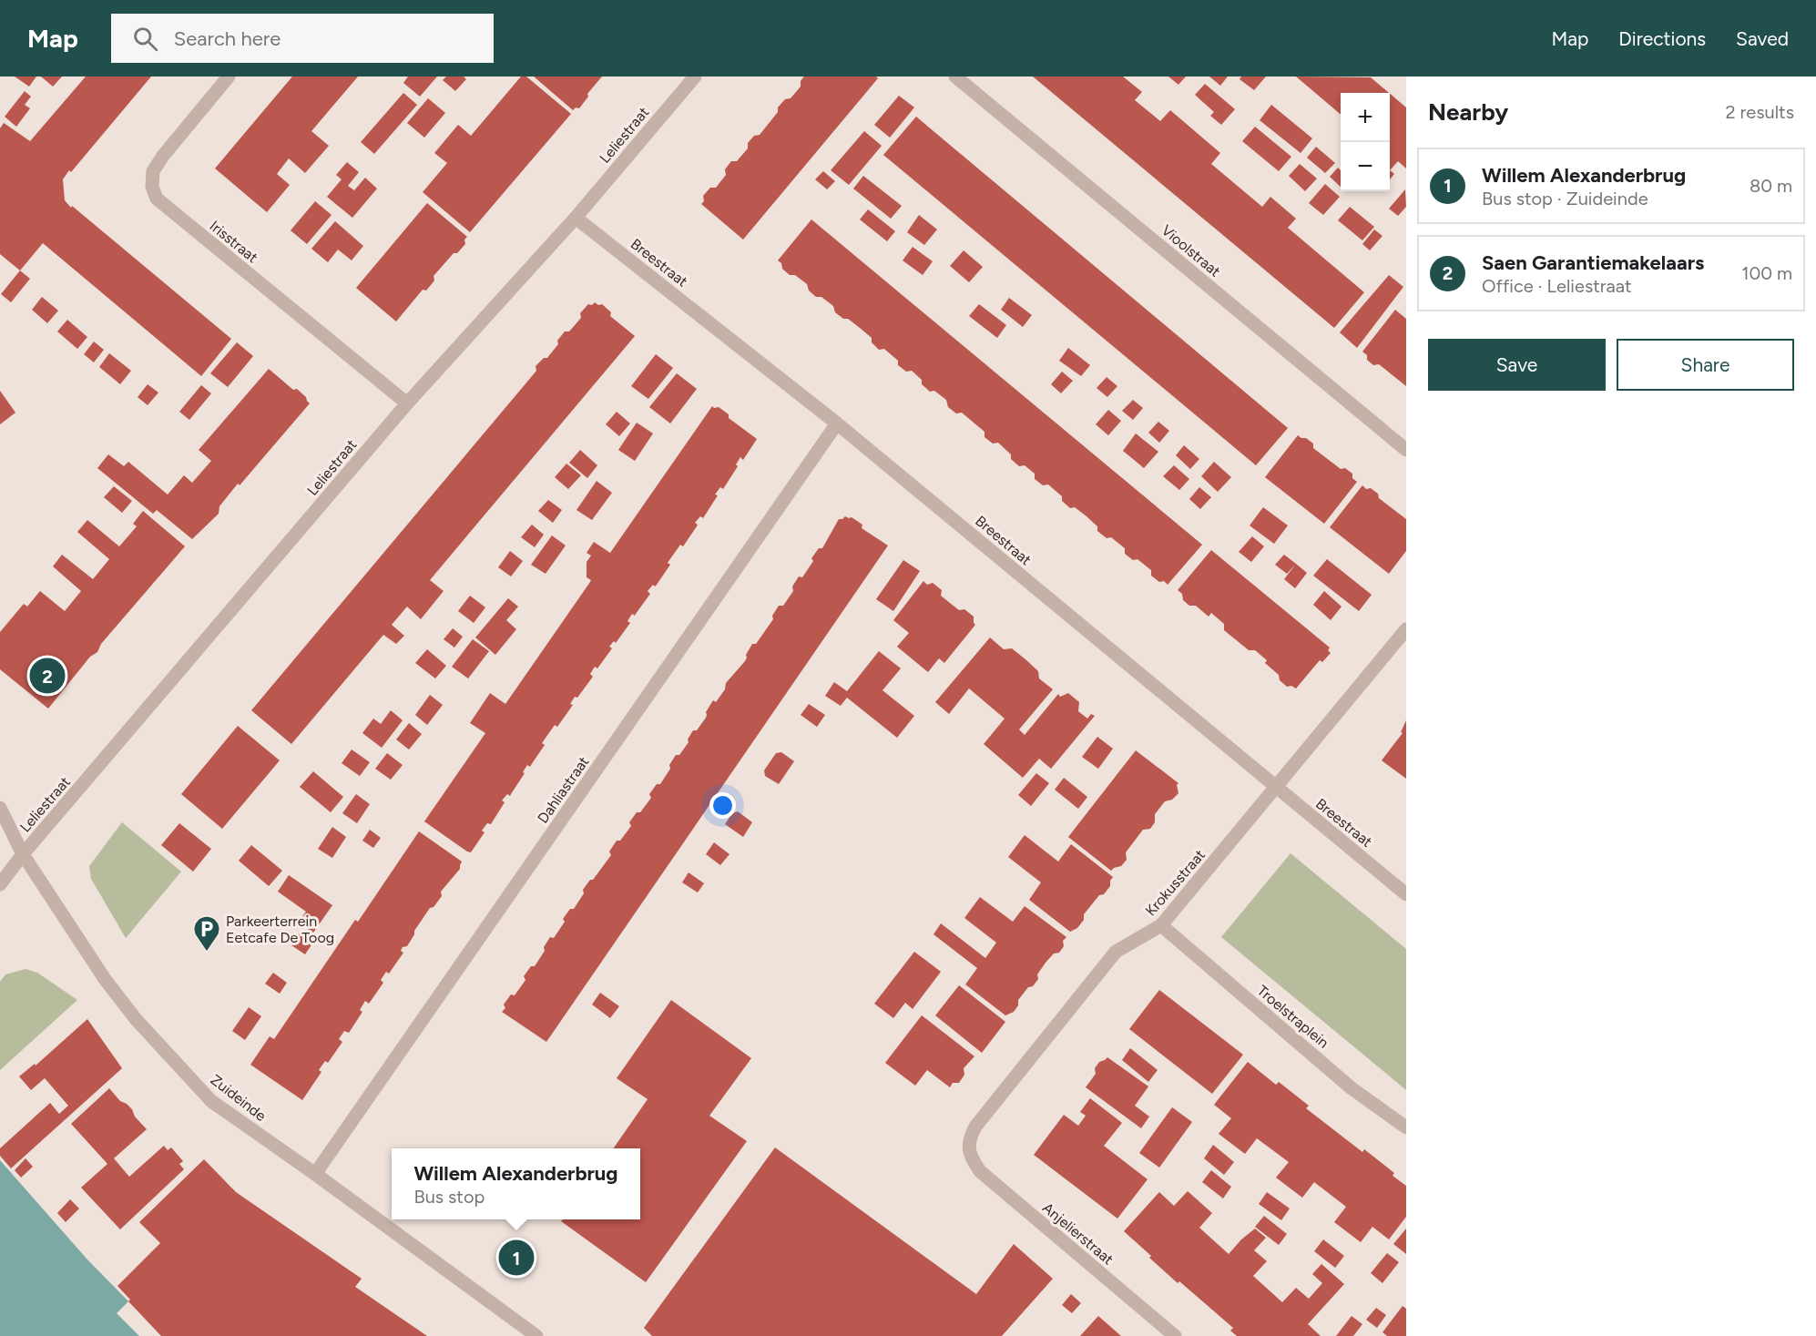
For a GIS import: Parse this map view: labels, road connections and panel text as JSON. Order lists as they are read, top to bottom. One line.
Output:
{"streets":{"street":["Leliestraat","Irisstraat","Vioolstraat","Breestraat","Dahliastraat","Krokusstraat","Troelstraplein","Zuideinde","Anjelierstraat"]},"crossings":[["Leliestraat","Irisstraat"],["Leliestraat","Breestraat"],["Leliestraat","Zuideinde"],["Breestraat","Dahliastraat"],["Breestraat","Krokusstraat"],["Dahliastraat","Zuideinde"],["Krokusstraat","Troelstraplein"],["Krokusstraat","Anjelierstraat"]],"places":{"parking":["Parkeerterrein Eetcafe De Toog"]},"page":{"header":"Map","search":"Search here","nav":["Map","Directions","Saved"],"heading":["Nearby","2 results"],"map_buttons":["+","−"],"list":[{"mark":"1","name":"Willem Alexanderbrug","note":"Bus stop · Zuideinde","value":"80 m"},{"mark":"2","name":"Saen Garantiemakelaars","note":"Office · Leliestraat","value":"100 m"}],"buttons":["Save","Share"],"pins":["2","1"],"popup":["Willem Alexanderbrug","Bus stop"]}}
